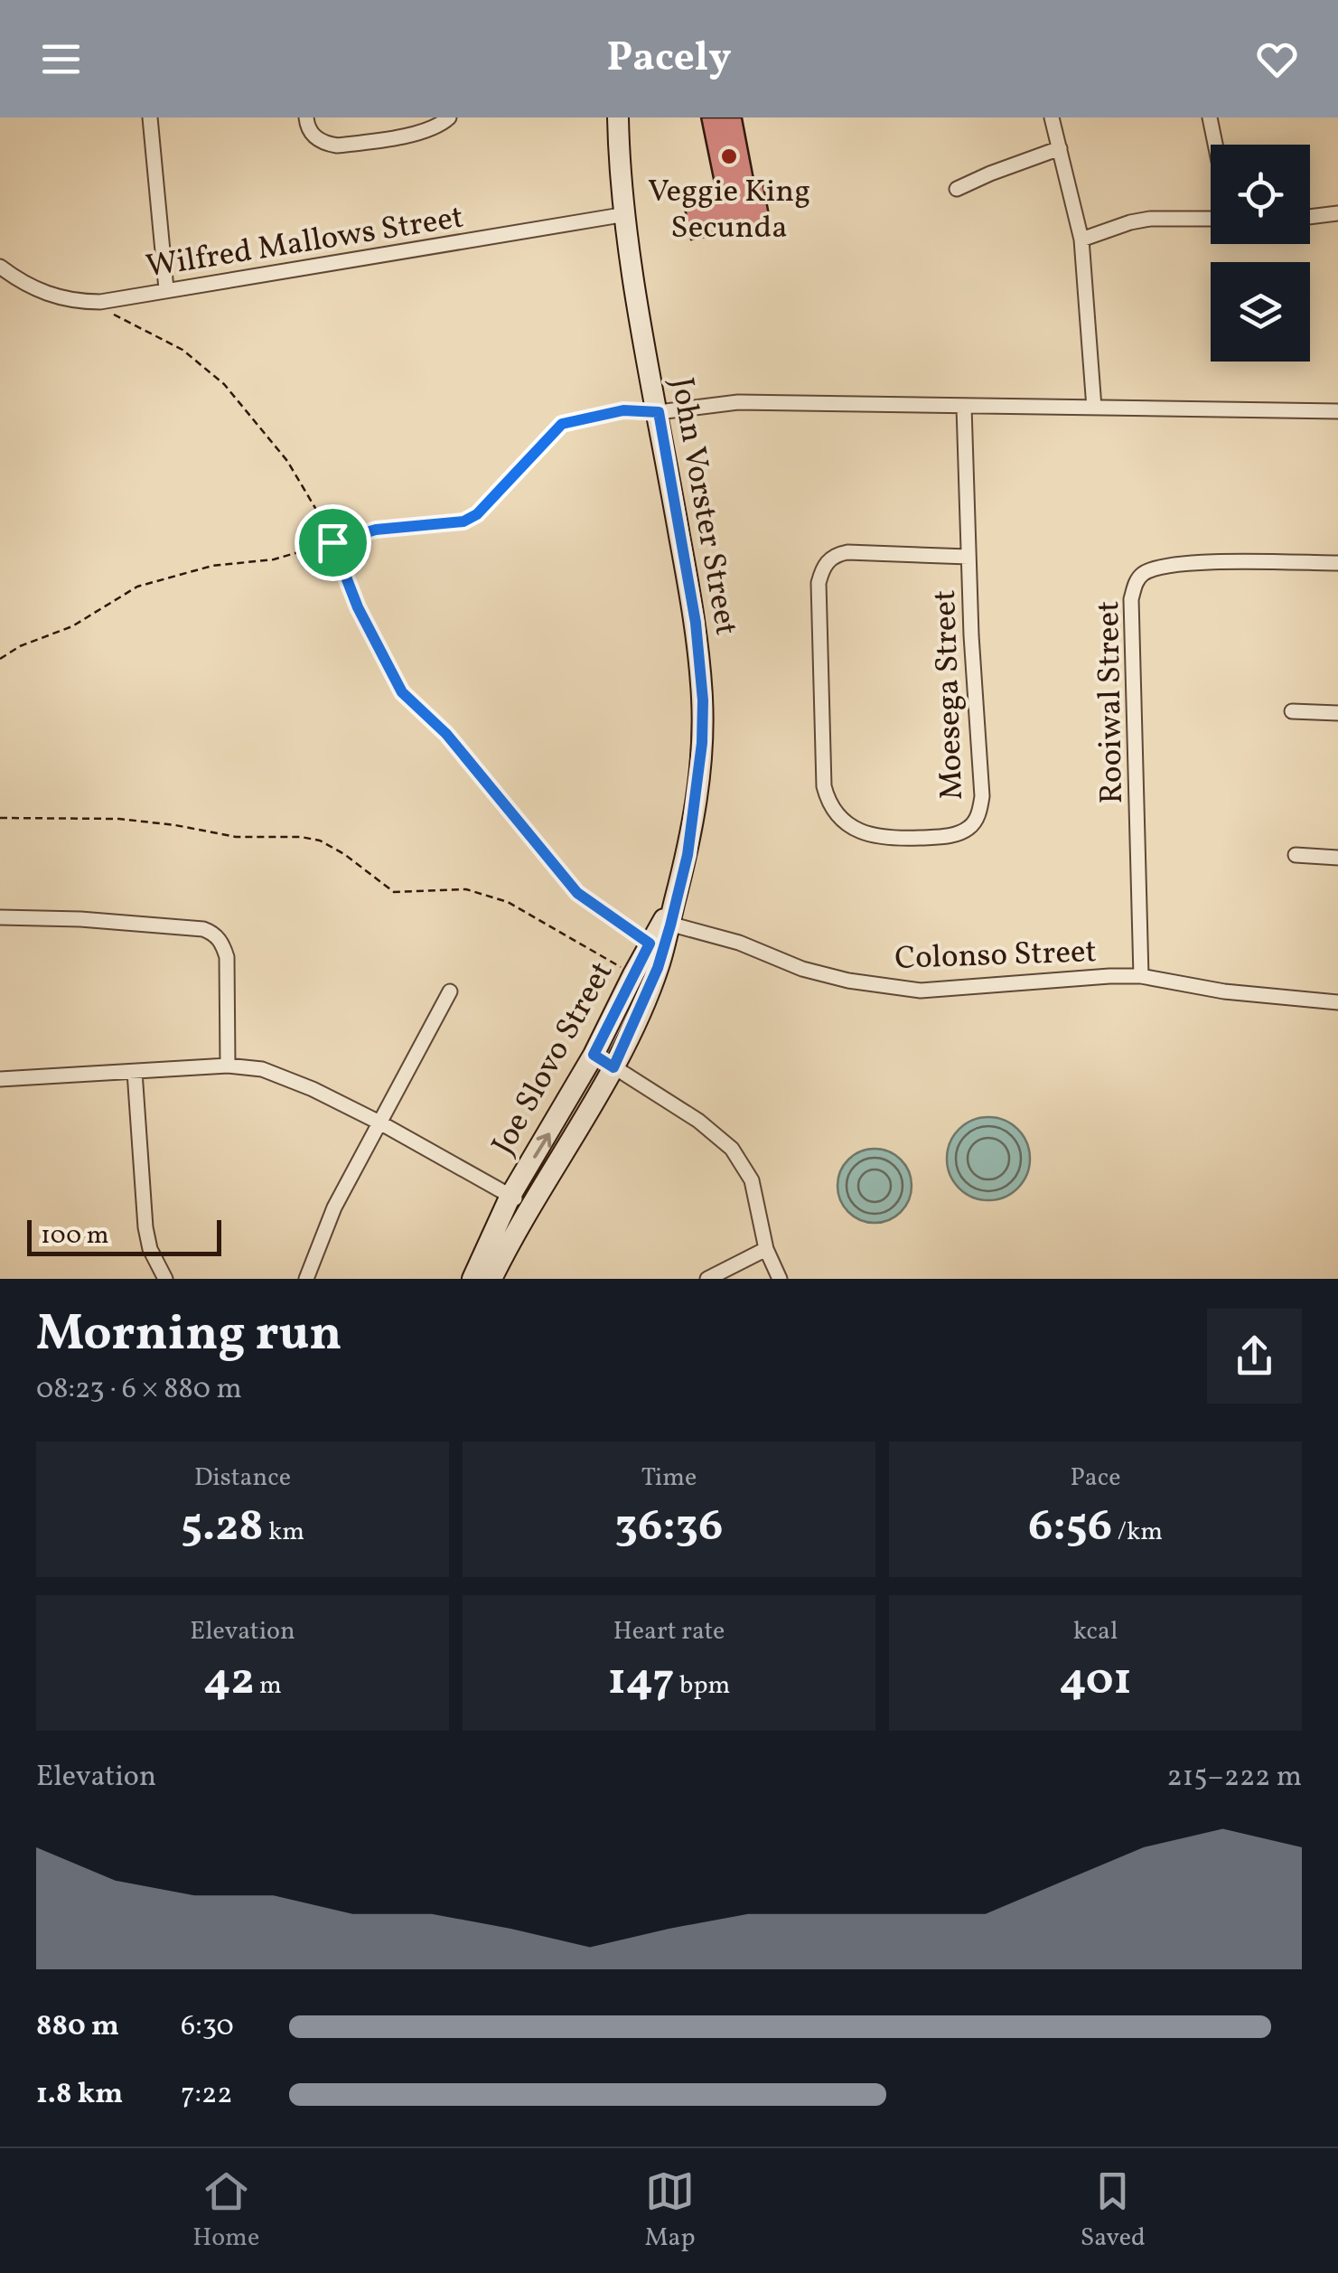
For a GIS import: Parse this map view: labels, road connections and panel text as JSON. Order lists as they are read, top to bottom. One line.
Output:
{"streets":{"street":["Wilfred Mallows Street","John Vorster Street","Moesega Street","Rooiwal Street","Colonso Street","Joe Slovo Street"]},"crossings":[["Wilfred Mallows Street","John Vorster Street"],["John Vorster Street","Colonso Street"],["John Vorster Street","Joe Slovo Street"],["Rooiwal Street","Colonso Street"],["Colonso Street","Joe Slovo Street"]],"places":["Veggie King Secunda"],"scale_bar":"100 m","page":{"header":"Pacely","scale":"100 m","heading":["Morning run","08:23 · 6 × 880 m"],"stats":[["Distance","5.28 km"],["Time","36:36"],["Pace","6:56 /km"],["Elevation","42 m"],["Heart rate","147 bpm"],["kcal","401"]],"chart":["Elevation","215–222 m"],"list":[{"name":"880 m","note":"6:30"},{"name":"1.8 km","note":"7:22"}],"tabs":["Home","Map","Saved"]}}
